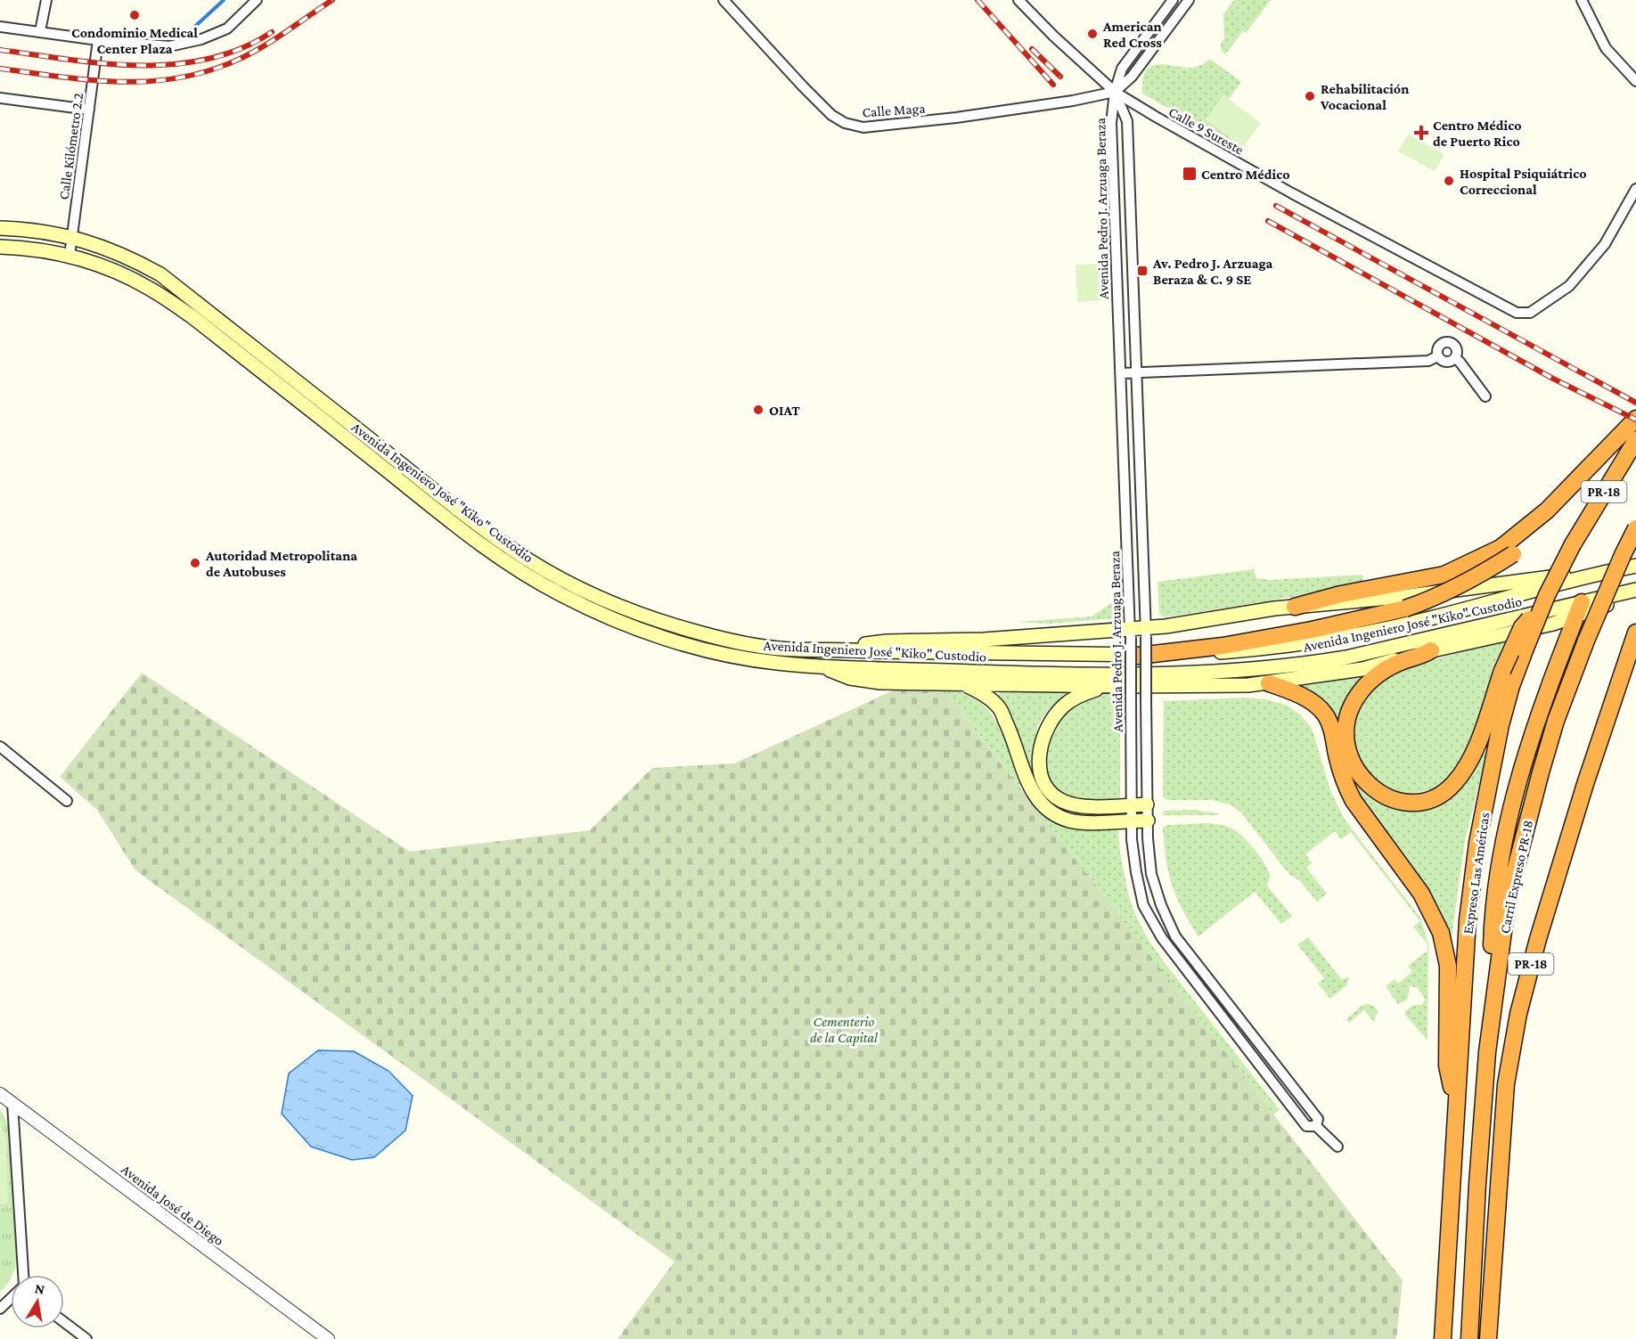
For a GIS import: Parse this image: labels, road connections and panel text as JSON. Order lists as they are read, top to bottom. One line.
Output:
{"streets":{"highway":["PR-18","Expreso Las Américas","Carril Expreso PR-18"],"main road":["Avenida Ingeniero José \"Kiko\" Custodio"],"street":["Calle Maga","Calle 9 Sureste","Calle Kilómetro 2.2","Avenida Pedro J. Arzuaga Beraza","Avenida José de Diego"]},"crossings":[["Calle Maga","Calle 9 Sureste"],["Calle Maga","Avenida Pedro J. Arzuaga Beraza"],["Calle 9 Sureste","Avenida Pedro J. Arzuaga Beraza"],["Calle Kilómetro 2.2","Avenida Ingeniero José \"Kiko\" Custodio"]],"parks":["Cementerio de la Capital"],"places":{"other":["Condominio Medical Center Plaza","American Red Cross","Rehabilitación Vocacional","Hospital Psiquiátrico Correccional","OIAT","Autoridad Metropolitana de Autobuses"],"health":["Centro Médico de Puerto Rico"],"transit":["Centro Médico","Av. Pedro J. Arzuaga Beraza & C. 9 SE"]},"north":"top"}
